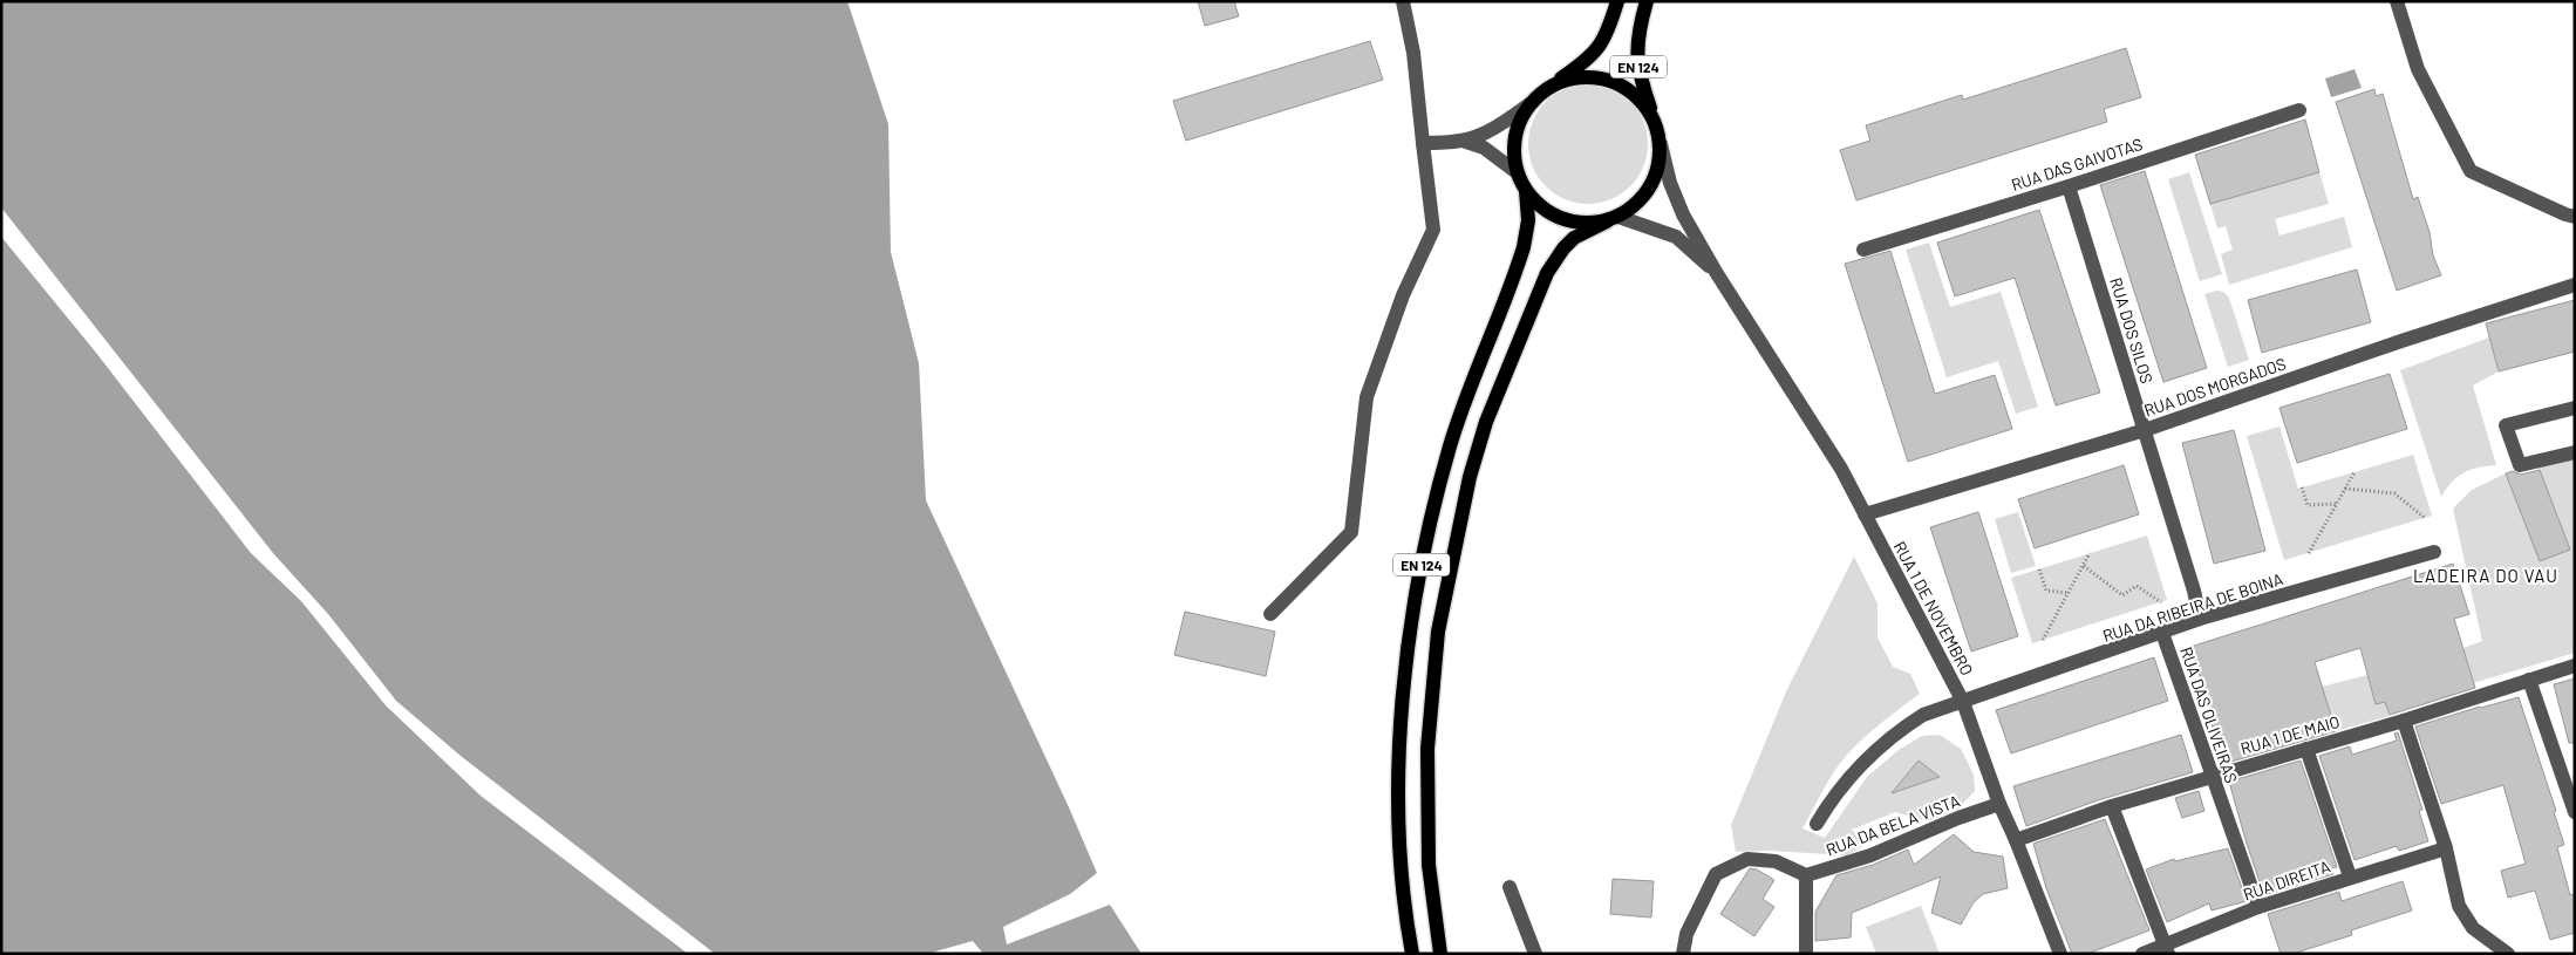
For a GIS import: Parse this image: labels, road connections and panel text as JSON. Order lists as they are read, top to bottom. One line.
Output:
{"streets":{"main road":["EN 124"],"street":["RUA DAS GAIVOTAS","RUA DOS SILOS","RUA DOS MORGADOS","RUA DA RIBEIRA DE BOINA","RUA 1 DE NOVEMBRO","RUA DAS OLIVEIRAS","RUA 1 DE MAIO","RUA DA BELA VISTA","RUA DIREITA"]},"crossings":[["RUA DAS GAIVOTAS","RUA DOS SILOS"],["RUA DOS SILOS","RUA DOS MORGADOS"],["RUA DOS SILOS","RUA DA RIBEIRA DE BOINA"],["RUA DOS MORGADOS","RUA 1 DE NOVEMBRO"],["RUA DA RIBEIRA DE BOINA","RUA 1 DE NOVEMBRO"],["RUA DA RIBEIRA DE BOINA","RUA DAS OLIVEIRAS"],["RUA 1 DE NOVEMBRO","RUA 1 DE MAIO"],["RUA 1 DE NOVEMBRO","RUA DA BELA VISTA"],["RUA DAS OLIVEIRAS","RUA 1 DE MAIO"],["RUA DAS OLIVEIRAS","RUA DIREITA"]],"districts":["LADEIRA DO VAU"]}
